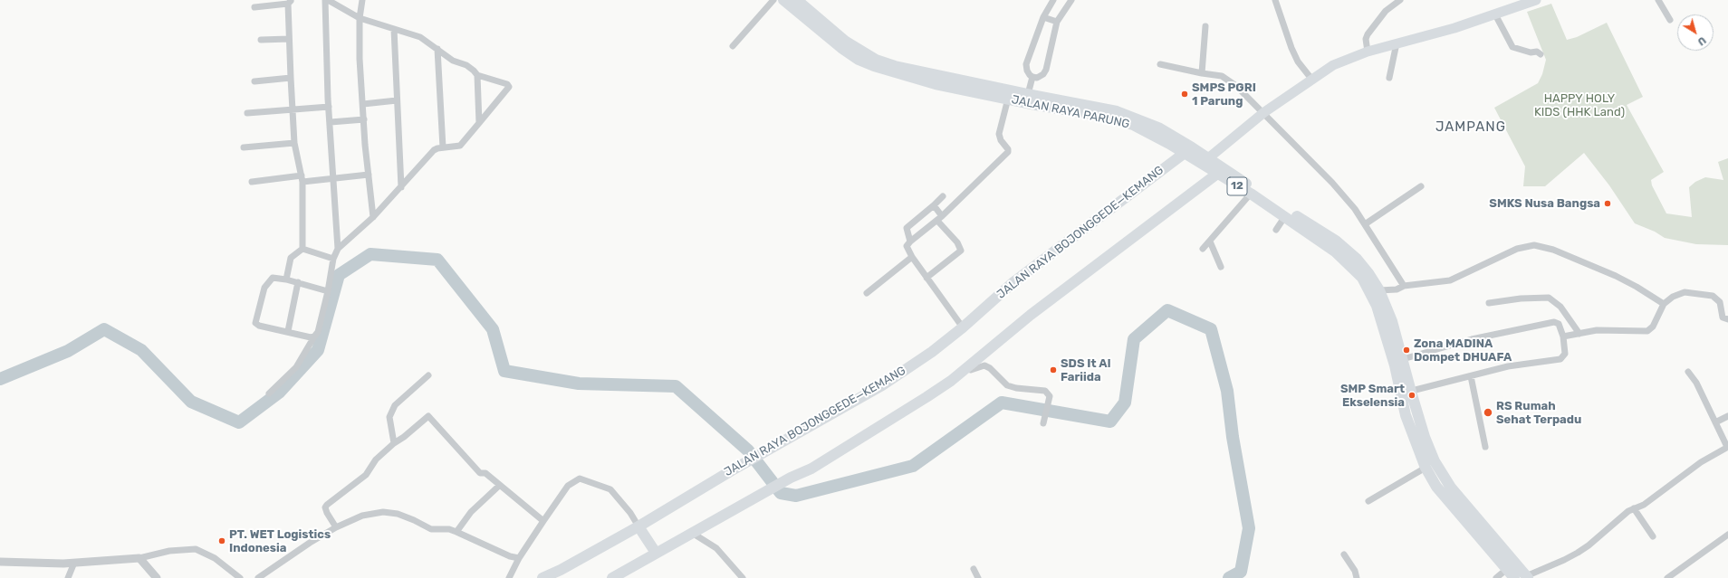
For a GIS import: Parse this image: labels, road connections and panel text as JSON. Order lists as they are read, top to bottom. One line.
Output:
{"streets":{"highway":["JALAN RAYA PARUNG","12","JALAN RAYA BOJONGGEDE—KEMANG"]},"crossings":[["JALAN RAYA PARUNG","JALAN RAYA BOJONGGEDE—KEMANG"]],"districts":["JAMPANG"],"parks":["HAPPY HOLY KIDS (HHK Land)"],"places":["SMPS PGRI 1 Parung","SMKS Nusa Bangsa","Zona MADINA Dompet DHUAFA","SDS It Al Fariida","SMP Smart Ekselensia","RS Rumah Sehat Terpadu","PT. WET Logistics Indonesia"],"north":"bottom right"}
